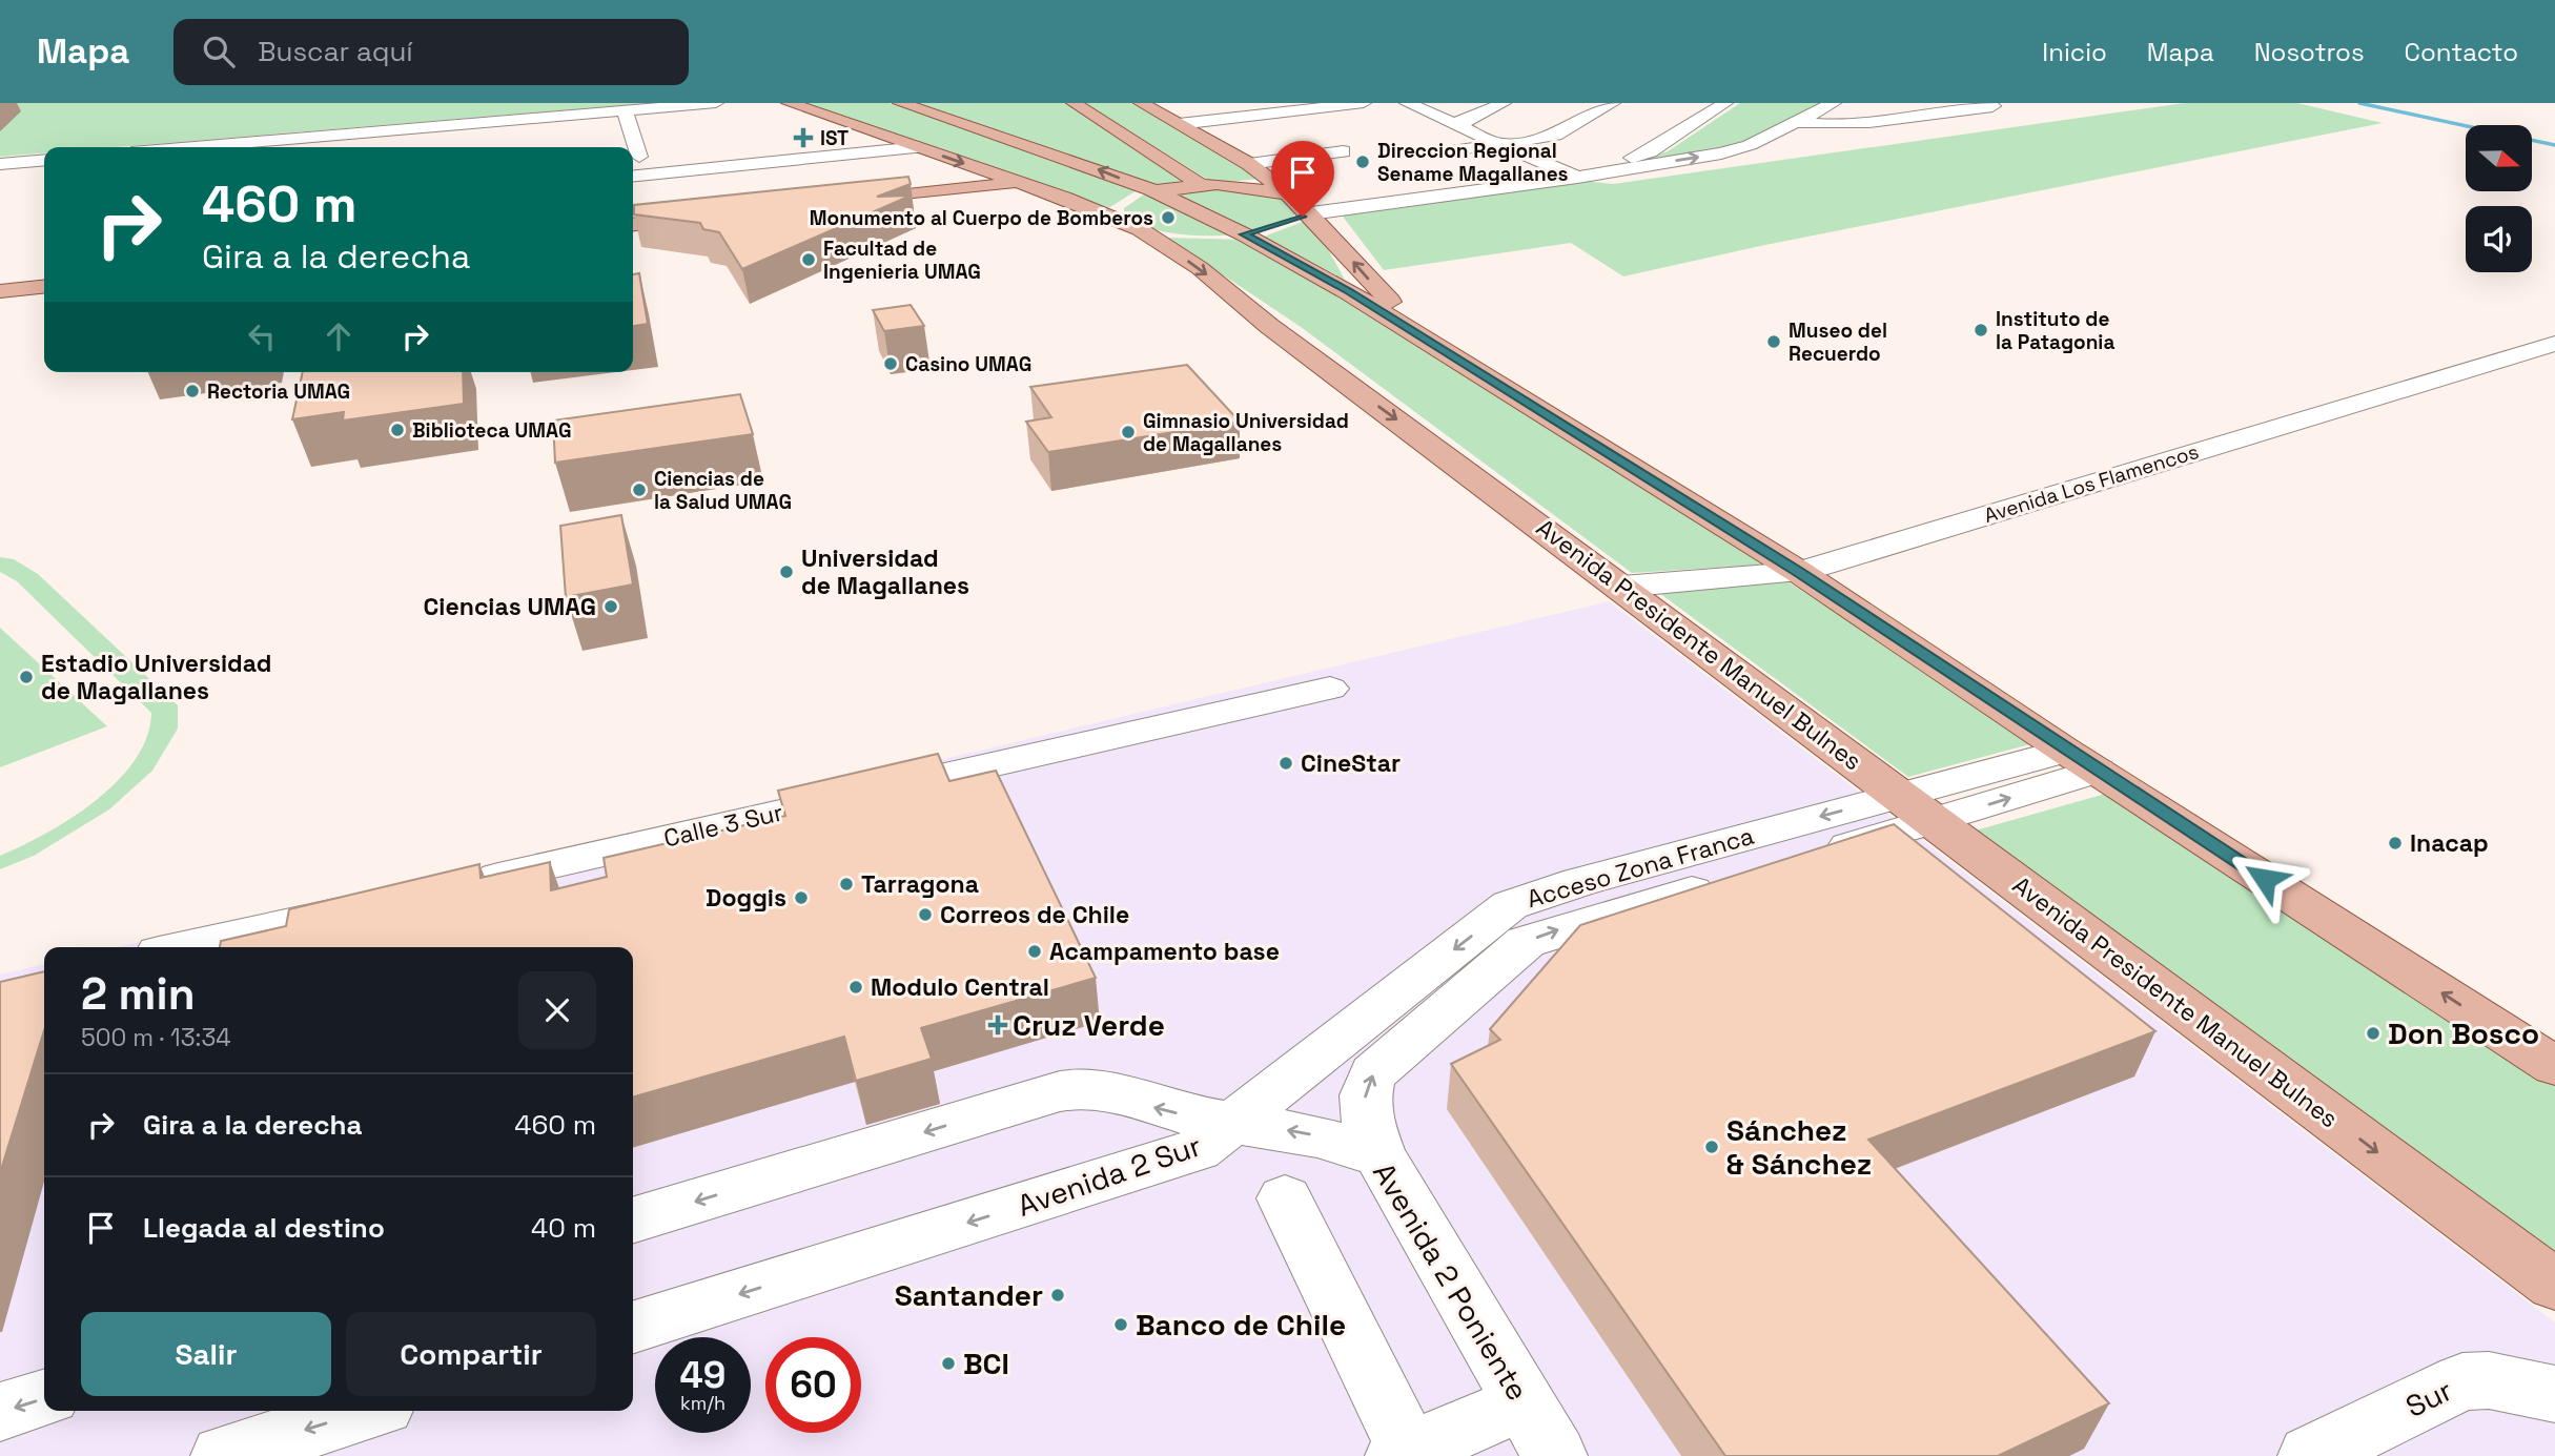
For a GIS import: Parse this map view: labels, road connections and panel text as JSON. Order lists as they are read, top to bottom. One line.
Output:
{"streets":{"main road":["Avenida Presidente Manuel Bulnes"],"street":["Avenida Los Flamencos","Calle 3 Sur","Acceso Zona Franca","Avenida 2 Sur","Avenida 2 Poniente","Sur"]},"crossings":[["Avenida Los Flamencos","Avenida Presidente Manuel Bulnes"],["Avenida Presidente Manuel Bulnes","Acceso Zona Franca"],["Acceso Zona Franca","Avenida 2 Sur"],["Acceso Zona Franca","Avenida 2 Poniente"],["Avenida 2 Sur","Avenida 2 Poniente"]],"one_way":["Avenida 2 Sur"],"places":{"health":["IST","Cruz Verde"],"other":["Direccion Regional Sename Magallanes","Monumento al Cuerpo de Bomberos","Facultad de Ingenieria UMAG","Instituto de la Patagonia","Museo del Recuerdo","Casino UMAG","Rectoria UMAG","Biblioteca UMAG","Gimnasio Universidad de Magallanes","Ciencias de la Salud UMAG","Universidad de Magallanes","Ciencias UMAG","Estadio Universidad de Magallanes","CineStar","Inacap","Tarragona","Doggis","Correos de Chile","Acampamento base","Modulo Central","Don Bosco","Sánchez & Sánchez","Santander","Banco de Chile","BCI"]},"north":"right","page":{"header":"Mapa","search":"Buscar aquí","nav":["Inicio","Mapa","Nosotros","Contacto"],"turn":["460 m","Gira a la derecha"],"heading":["2 min","500 m · 13:34"],"list":[{"name":"Gira a la derecha","value":"460 m"},{"name":"Llegada al destino","value":"40 m"}],"buttons":["Salir","Compartir"],"speed":"49 km/h","limit":"60"}}
